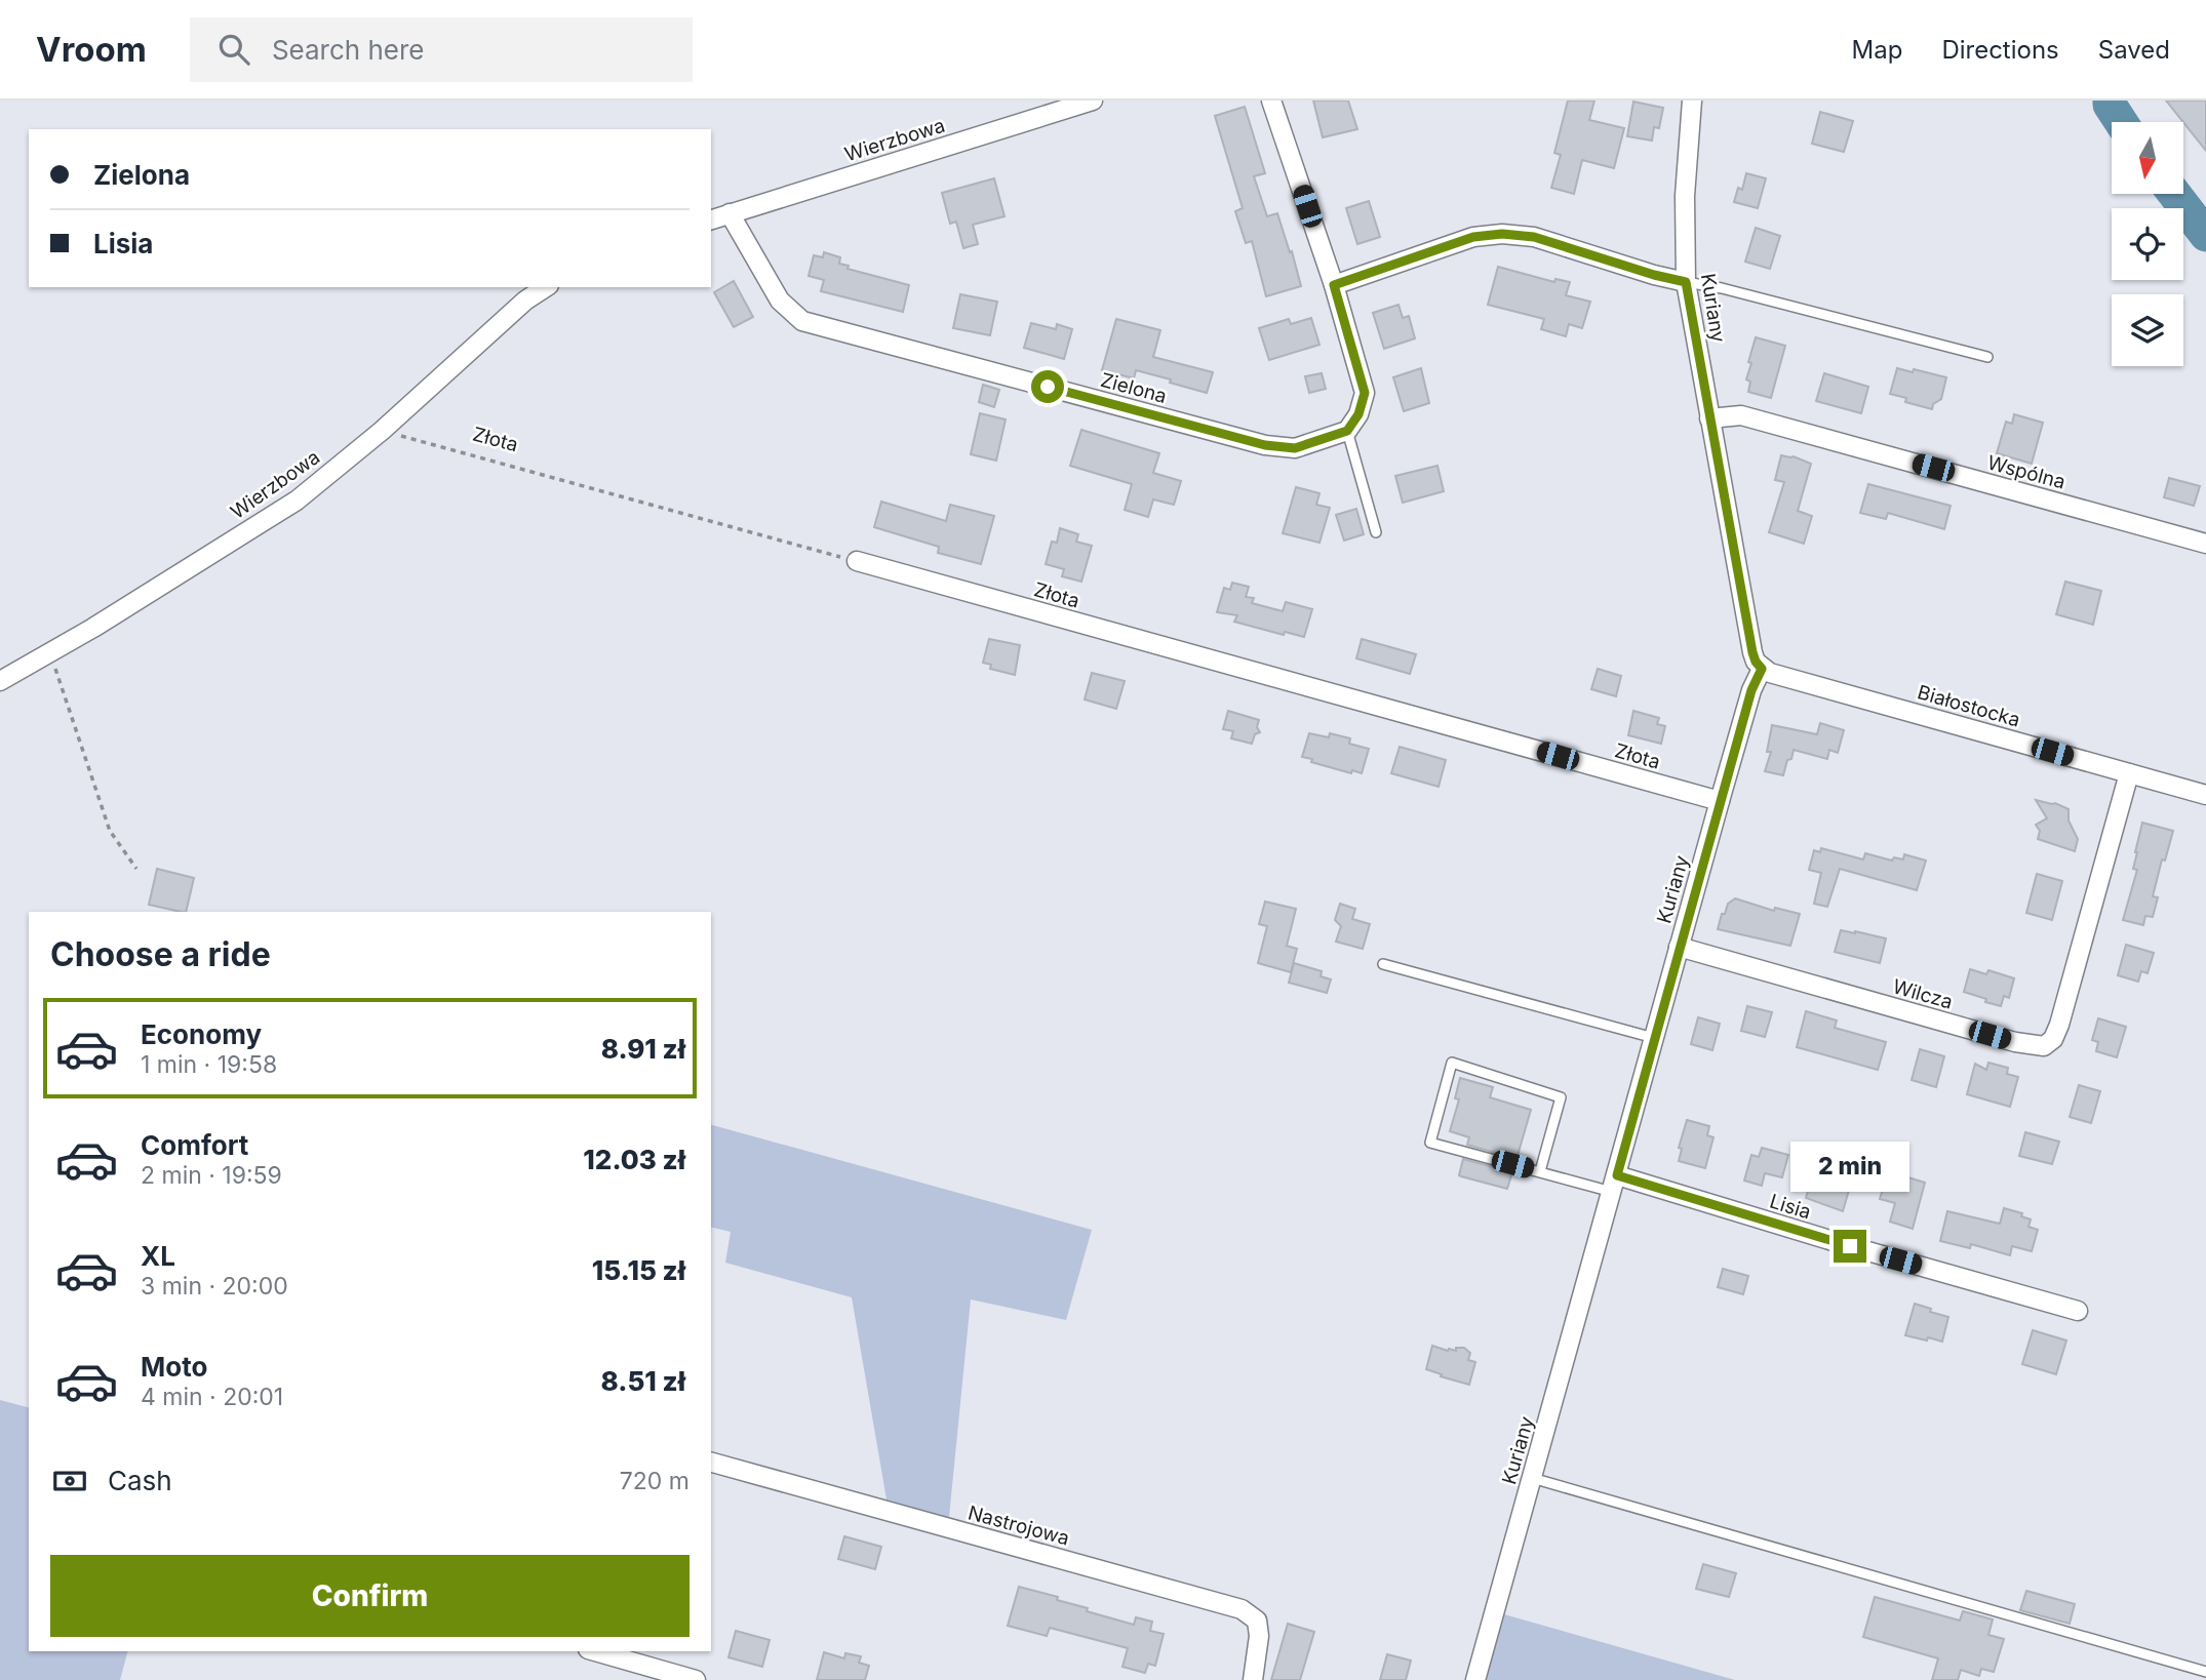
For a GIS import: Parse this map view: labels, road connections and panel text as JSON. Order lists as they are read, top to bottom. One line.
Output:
{"streets":{"street":["Wierzbowa","Kuriany","Zielona","Złota","Wspólna","Białostocka","Wilcza","Lisia","Nastrojowa"]},"crossings":[["Wierzbowa","Zielona"],["Wierzbowa","Złota"],["Kuriany","Złota"],["Kuriany","Wspólna"],["Kuriany","Białostocka"],["Kuriany","Wilcza"],["Kuriany","Lisia"],["Białostocka","Wilcza"]],"north":"bottom","page":{"header":"Vroom","search":"Search here","nav":["Map","Directions","Saved"],"banner":["Zielona","Lisia"],"heading":"Choose a ride","list":[{"name":"Economy","note":"1 min · 19:58","value":"8.91 zł"},{"name":"Comfort","note":"2 min · 19:59","value":"12.03 zł"},{"name":"XL","note":"3 min · 20:00","value":"15.15 zł"},{"name":"Moto","note":"4 min · 20:01","value":"8.51 zł"}],"bubble":"2 min","pay":["Cash","720 m"],"buttons":"Confirm"}}
